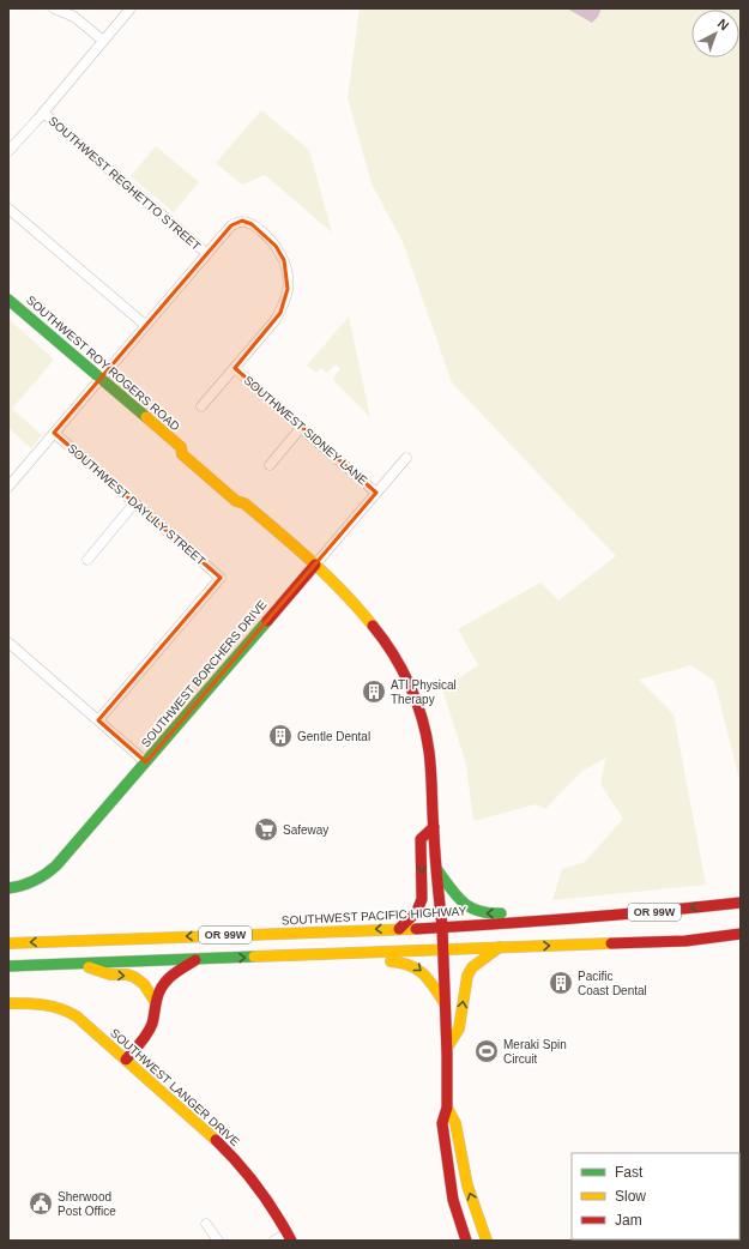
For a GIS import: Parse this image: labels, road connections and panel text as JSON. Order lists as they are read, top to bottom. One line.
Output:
{"streets":{"main road":["SOUTHWEST ROY ROGERS ROAD","SOUTHWEST BORCHERS DRIVE","OR 99W","SOUTHWEST PACIFIC HIGHWAY","SOUTHWEST LANGER DRIVE"],"street":["SOUTHWEST REGHETTO STREET","SOUTHWEST SIDNEY LANE","SOUTHWEST DAYLILY STREET"]},"crossings":[["SOUTHWEST ROY ROGERS ROAD","SOUTHWEST BORCHERS DRIVE"],["SOUTHWEST ROY ROGERS ROAD","OR 99W"],["SOUTHWEST ROY ROGERS ROAD","SOUTHWEST PACIFIC HIGHWAY"],["SOUTHWEST SIDNEY LANE","SOUTHWEST BORCHERS DRIVE"]],"places":{"building":["ATI Physical Therapy","Gentle Dental","Pacific Coast Dental"],"supermarket":["Safeway"],"sports":["Meraki Spin Circuit"],"public building":["Sherwood Post Office"]},"legend":["Fast","Slow","Jam"],"north":"top right"}
